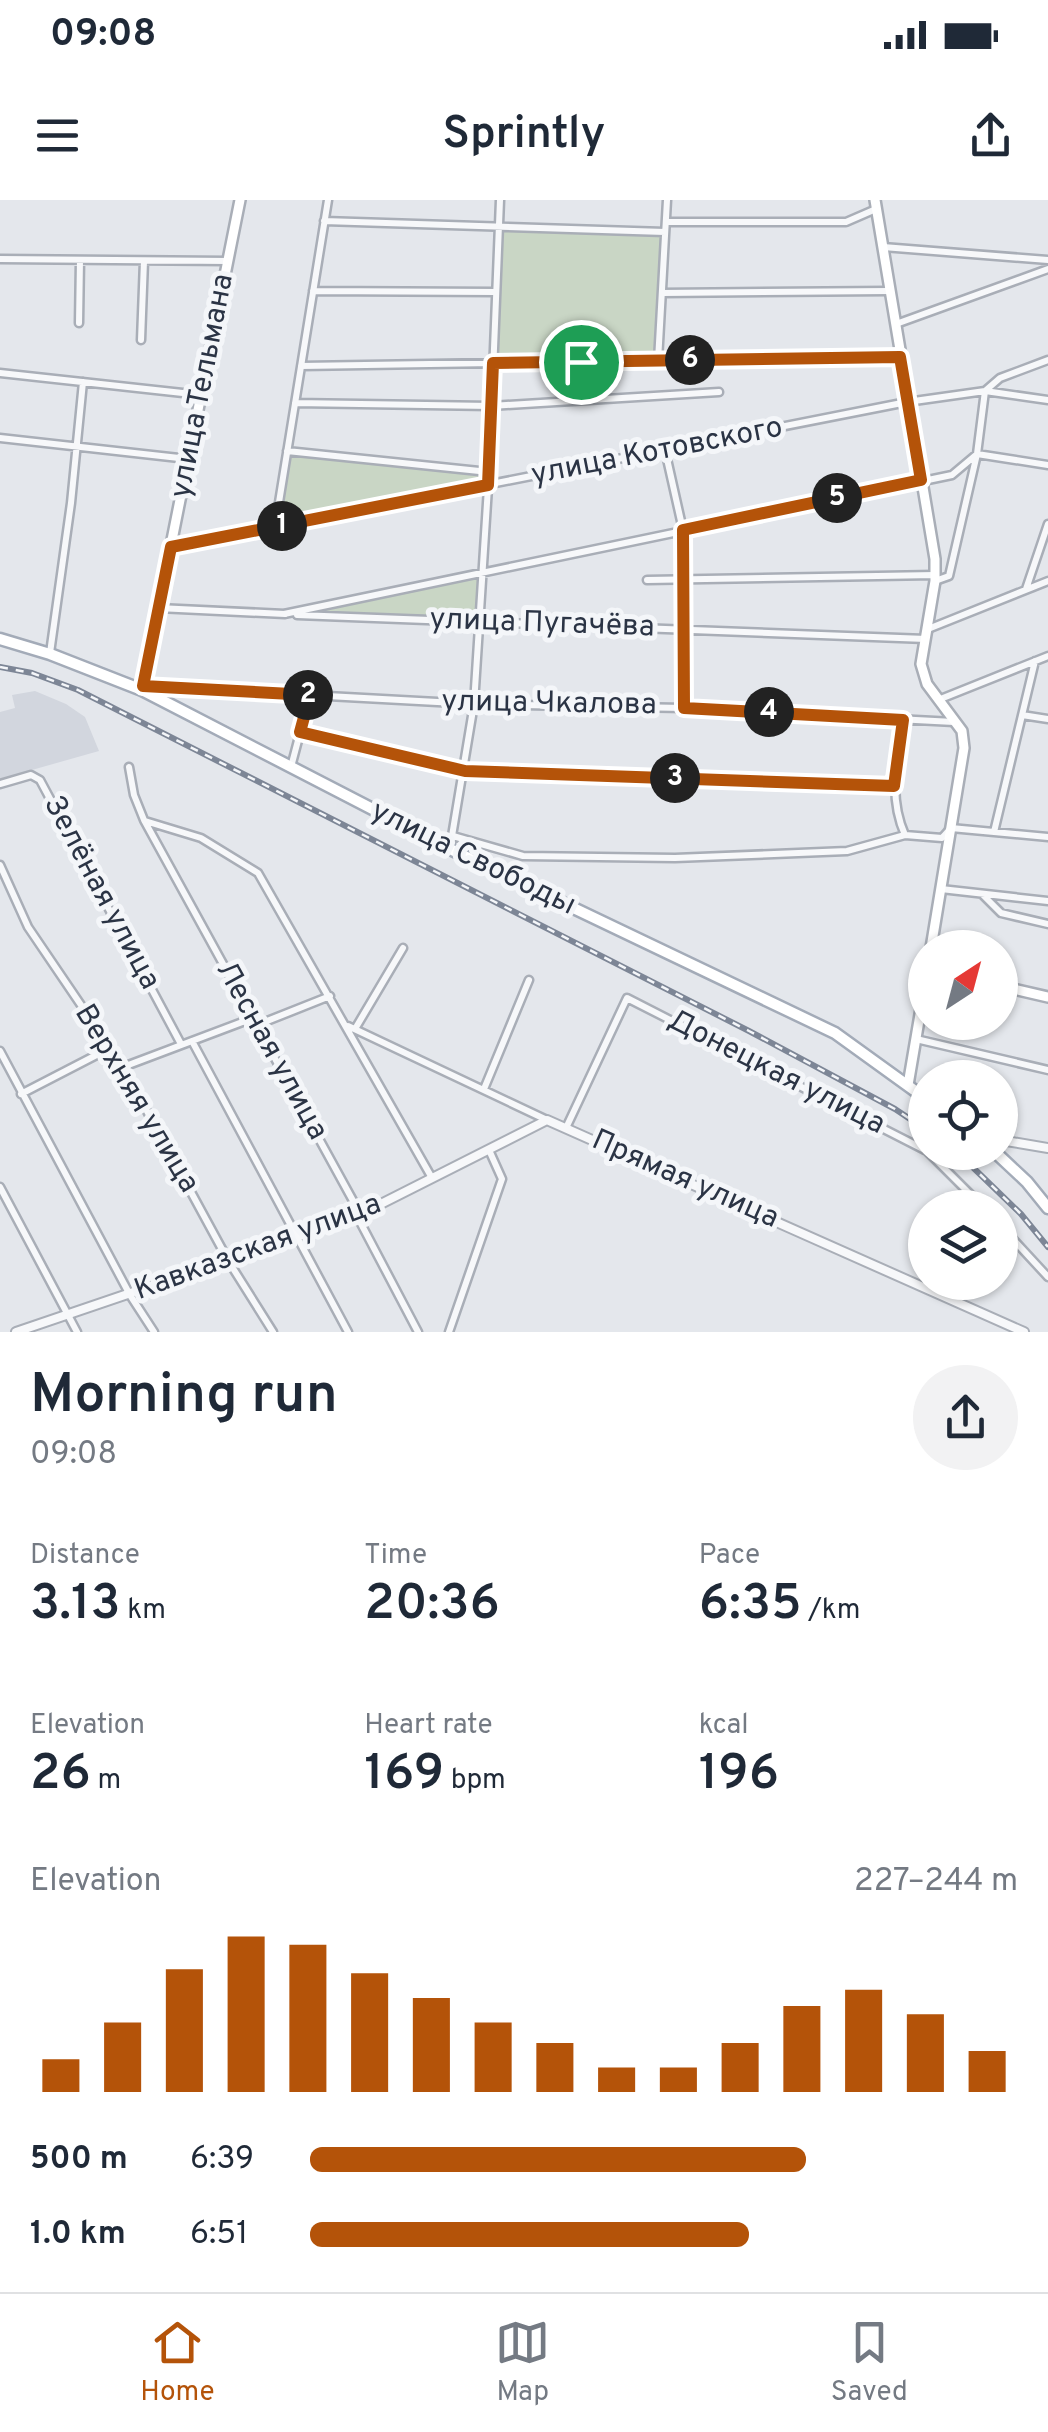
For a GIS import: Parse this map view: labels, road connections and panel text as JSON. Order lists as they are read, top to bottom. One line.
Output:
{"streets":{"main road":["улица Тельмана","улица Свободы"],"street":["улица Котовского","улица Пугачёва","улица Чкалова","Зелёная улица","Лесная улица","Донецкая улица","Верхняя улица","Прямая улица","Кавказская улица"]},"crossings":[["улица Тельмана","улица Котовского"],["улица Тельмана","улица Пугачёва"],["улица Тельмана","улица Чкалова"],["улица Тельмана","улица Свободы"],["улица Чкалова","улица Свободы"],["Лесная улица","Кавказская улица"],["Донецкая улица","Прямая улица"],["Верхняя улица","Кавказская улица"],["Прямая улица","Кавказская улица"]],"north":"top right","page":{"status":"09:08","header":"Sprintly","pins":["6","5","1","2","4","3"],"heading":["Morning run","09:08"],"stats":[["Distance","3.13 km"],["Time","20:36"],["Pace","6:35 /km"],["Elevation","26 m"],["Heart rate","169 bpm"],["kcal","196"]],"chart":["Elevation","227–244 m"],"list":[{"name":"500 m","note":"6:39"},{"name":"1.0 km","note":"6:51"}],"tabs":["Home","Map","Saved"]}}
